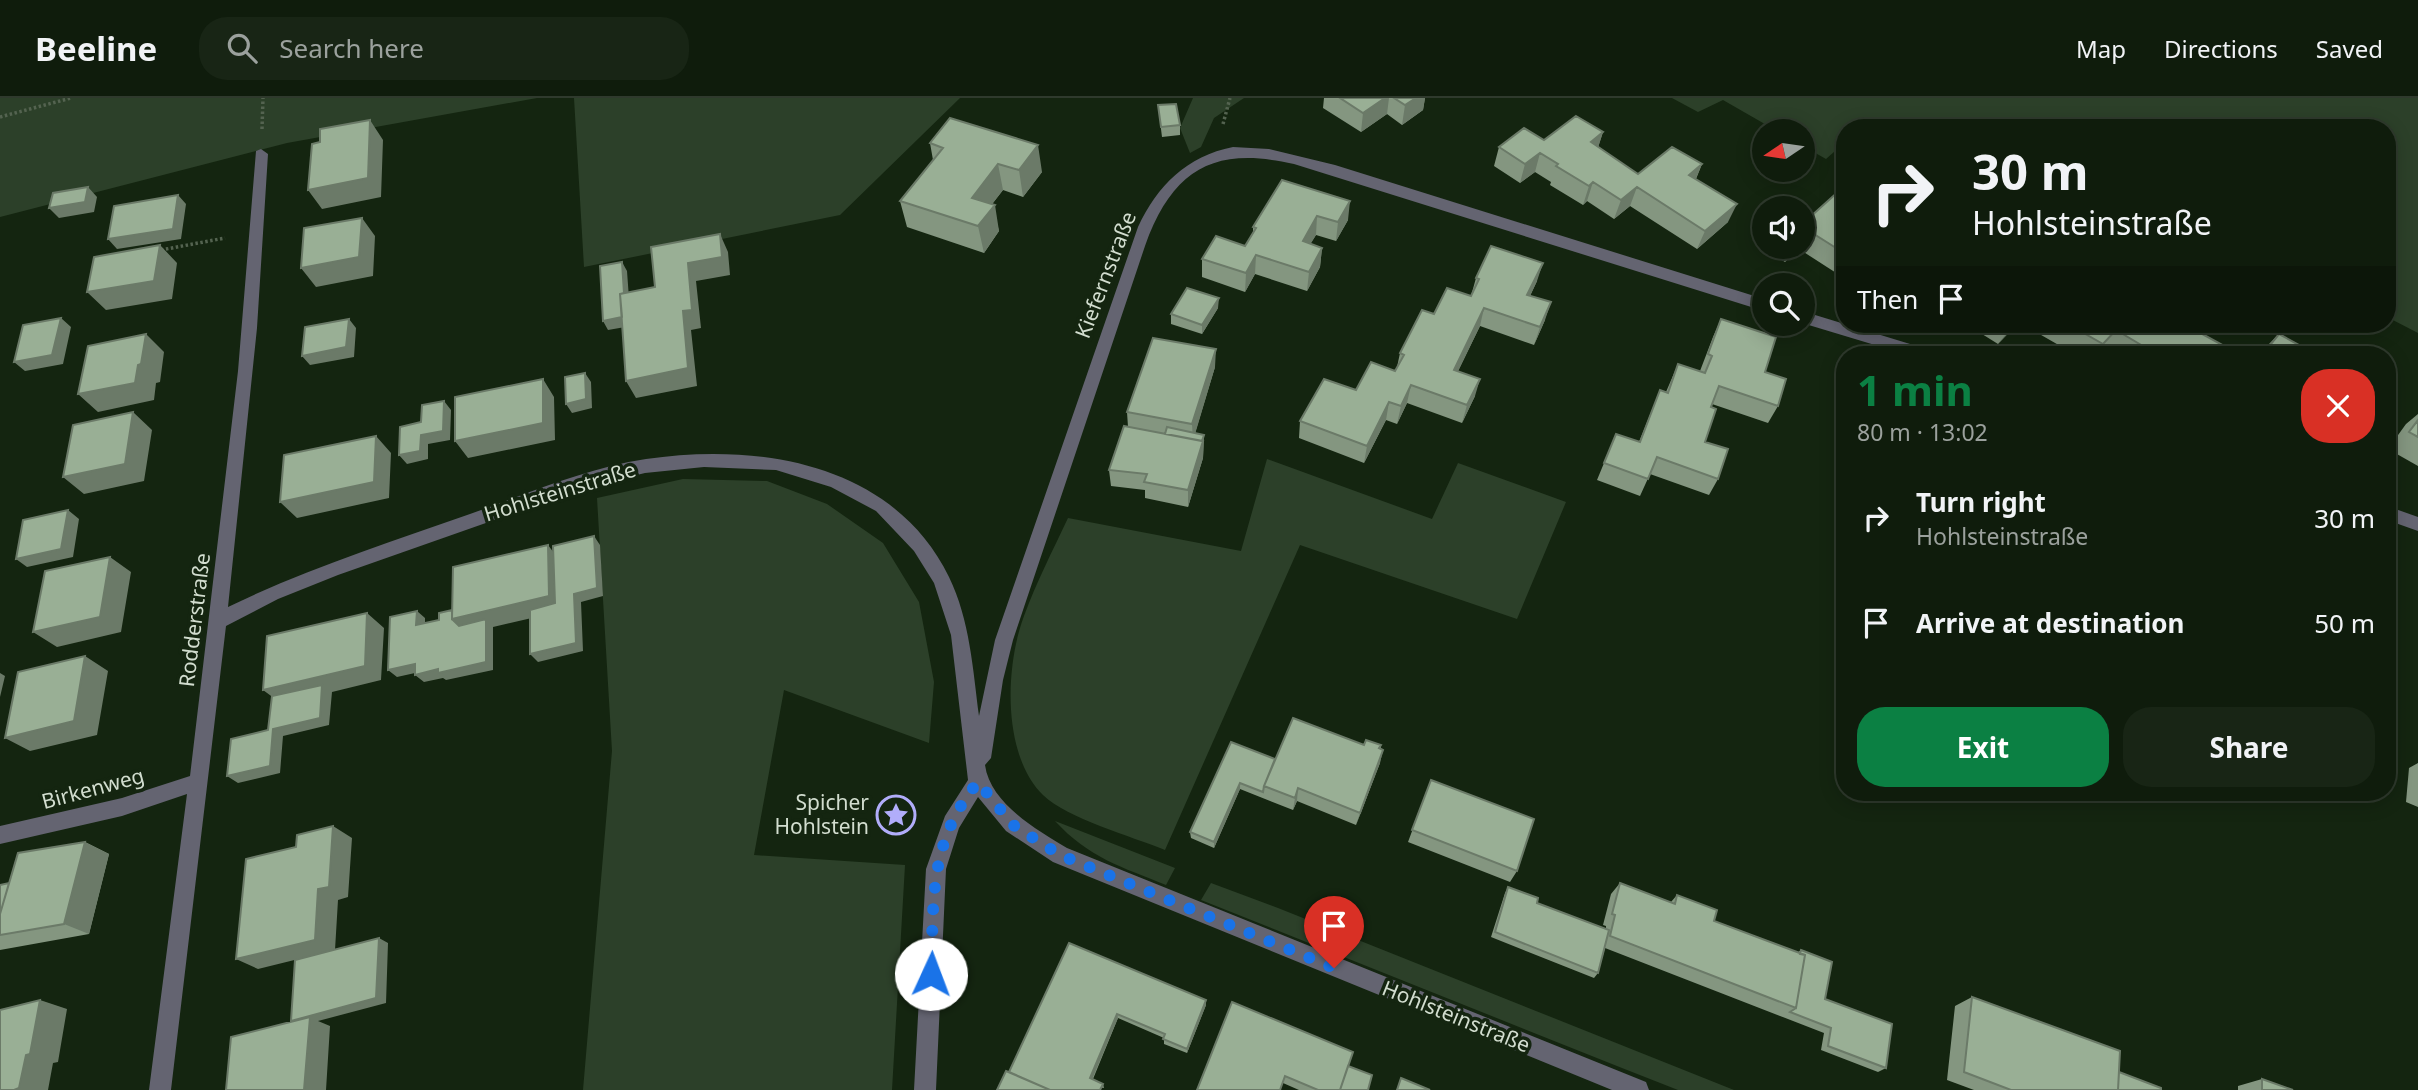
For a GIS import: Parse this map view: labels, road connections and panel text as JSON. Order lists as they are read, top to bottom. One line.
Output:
{"streets":{"street":["Kiefernstraße","Hohlsteinstraße","Rodderstraße","Birkenweg"]},"crossings":[["Kiefernstraße","Hohlsteinstraße"],["Hohlsteinstraße","Rodderstraße"],["Rodderstraße","Birkenweg"]],"places":{"place":["Spicher Hohlstein"]},"north":"left","page":{"header":"Beeline","search":"Search here","nav":["Map","Directions","Saved"],"turn":["30 m","Hohlsteinstraße"],"then":"Then","heading":["1 min","80 m · 13:02"],"list":[{"name":"Turn right","note":"Hohlsteinstraße","value":"30 m"},{"name":"Arrive at destination","value":"50 m"}],"buttons":["Exit","Share"]}}
